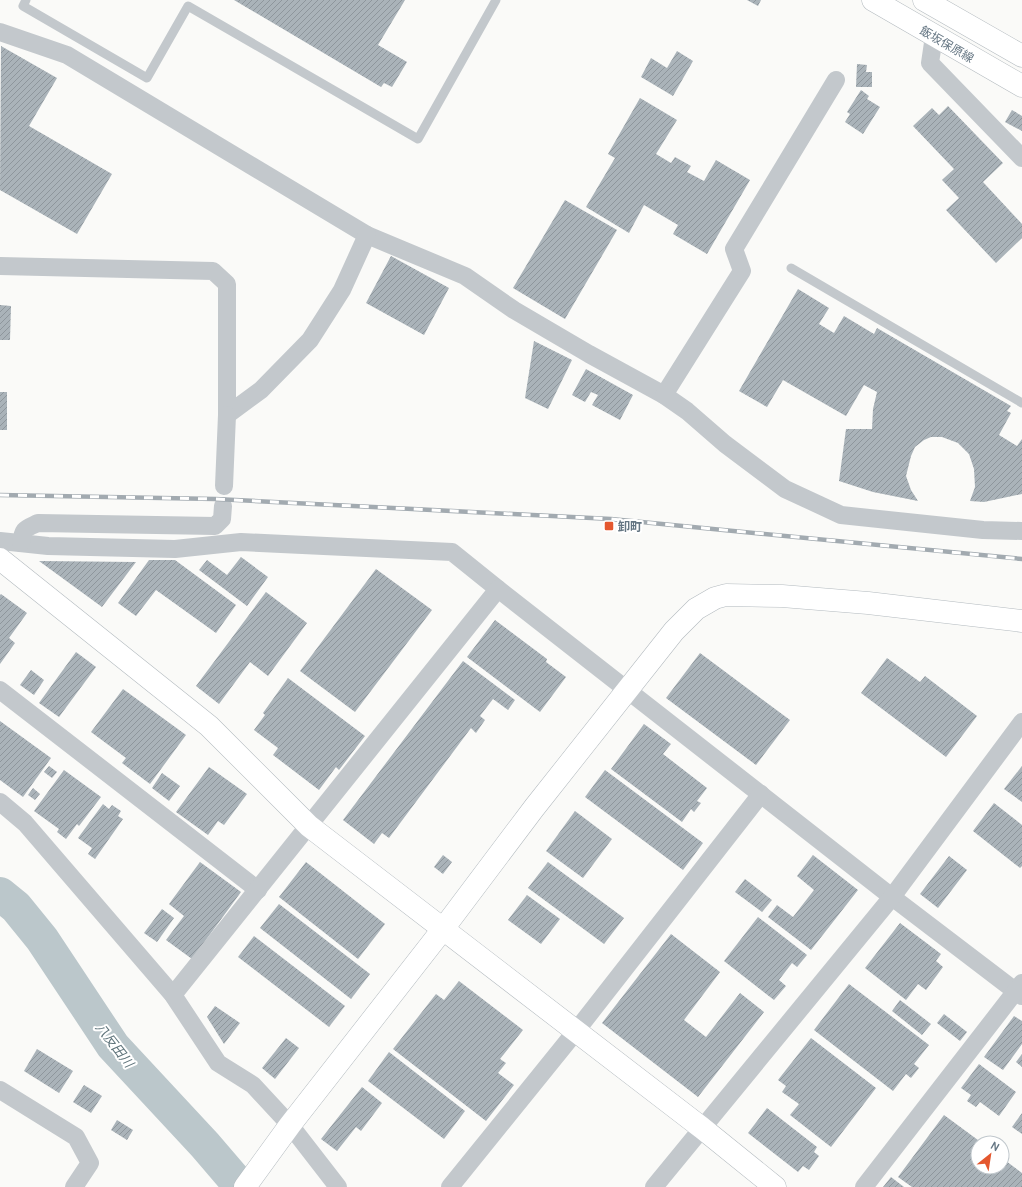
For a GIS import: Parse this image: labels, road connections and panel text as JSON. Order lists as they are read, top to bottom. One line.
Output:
{"streets":{"street":["飯坂保原線"]},"water":["八反田川"],"places":{"transit":["卸町"]},"north":"top right"}
